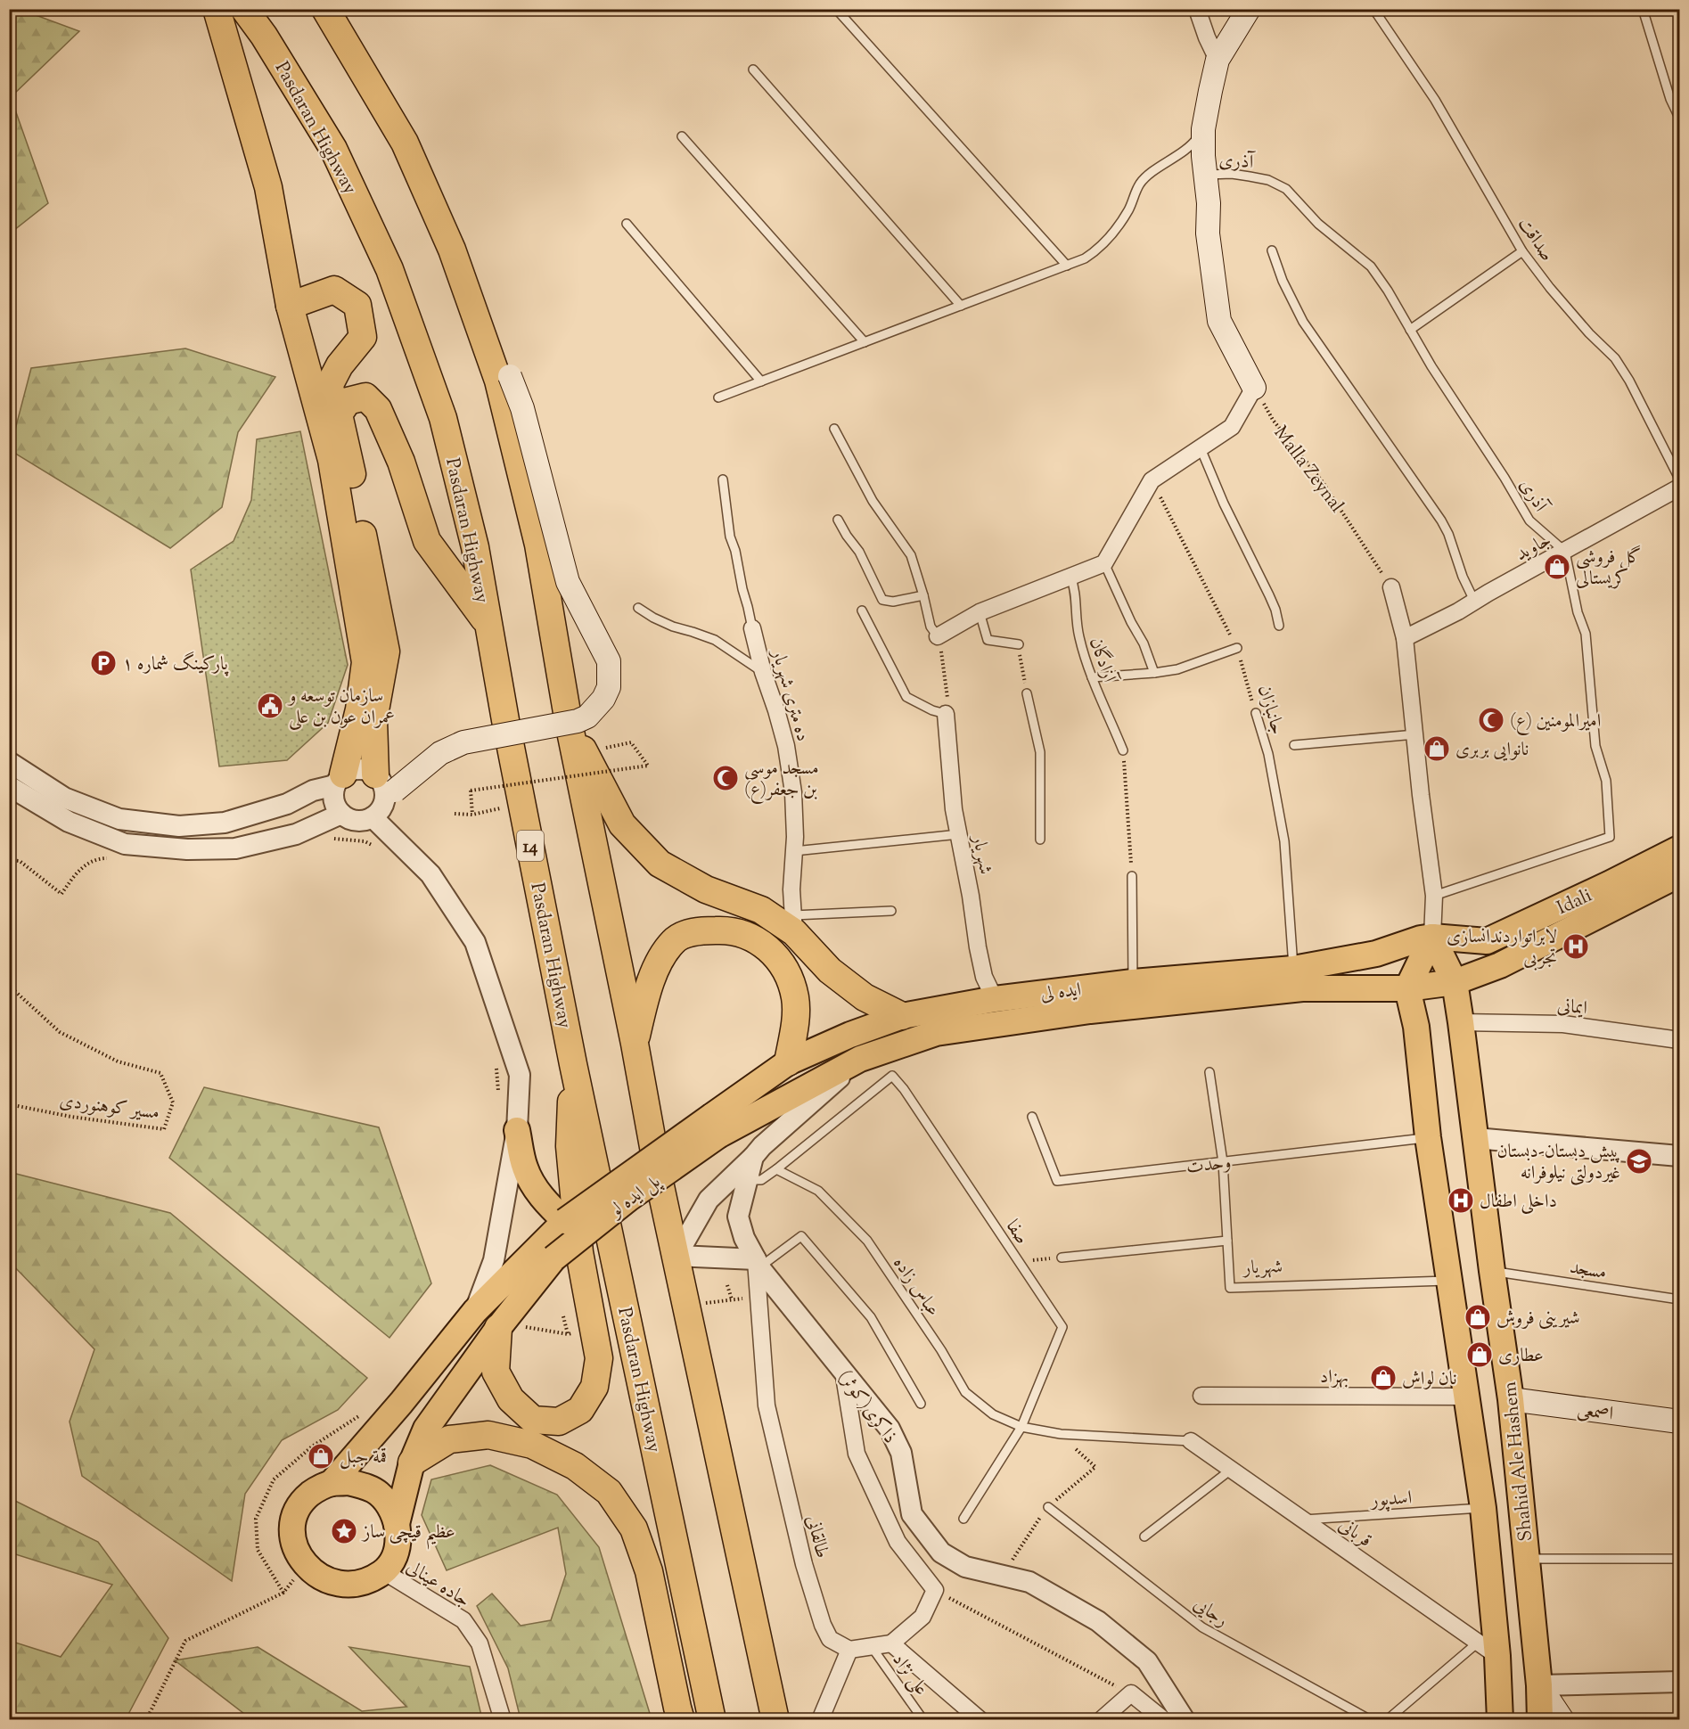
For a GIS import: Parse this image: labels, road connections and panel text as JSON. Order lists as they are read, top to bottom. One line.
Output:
{"streets":{"highway":["Pasdaran Highway","14"],"main road":["Idali","ایده لی","پل ایده لو","اصمعی","Shahid Ale Hashem"],"street":["جاوید","ده متری شهریار","شهریار","ایمانی","بهزاد","ذاکری(کوثر)","قربانی","طالقانی","جاده عینالی"],"lane":["آذری","صداقت","آزادگان","جانبازان","وحدت","صفا","مسجد","عباس زاده","اسدپور","رجایی","علی نژاد"],"path":["Malla Zeynal","مسیر کوهنوردی"]},"crossings":[["آذری","جاوید"],["جانبازان","ایده لی"],["شهریار","ایده لی"],["شهریار","وحدت"],["شهریار","Shahid Ale Hashem"],["Idali","ایده لی"],["Idali","Shahid Ale Hashem"],["ایده لی","پل ایده لو"],["ایده لی","ذاکری(کوثر)"],["ایده لی","Shahid Ale Hashem"],["ایمانی","Shahid Ale Hashem"],["وحدت","Shahid Ale Hashem"],["پل ایده لو","جاده عینالی"],["صفا","عباس زاده"],["صفا","ذاکری(کوثر)"],["مسجد","Shahid Ale Hashem"],["بهزاد","Shahid Ale Hashem"],["ذاکری(کوثر)","طالقانی"],["اصمعی","Shahid Ale Hashem"],["Shahid Ale Hashem","اسدپور"],["Shahid Ale Hashem","قربانی"],["اسدپور","قربانی"]],"places":{"shop":["گل فروشی کریستالی","نانوایی بربری","شیرینی فروش","عطاری","نان لواش","قمة جبل"],"parking":["پارکینگ شماره ۱"],"public building":["سازمان توسعه و عمران عون بن علی"],"mosque":["امیرالمومنین (ع)","مسجد موسی بن جعفر(ع)"],"hospital":["لابراتواردندانسازی تجربی","داخلی اطفال"],"school or university":["پیش دبستان-دبستان غیردولتی نیلوفرانه"],"place":["عظیم قیچی ساز"]}}
